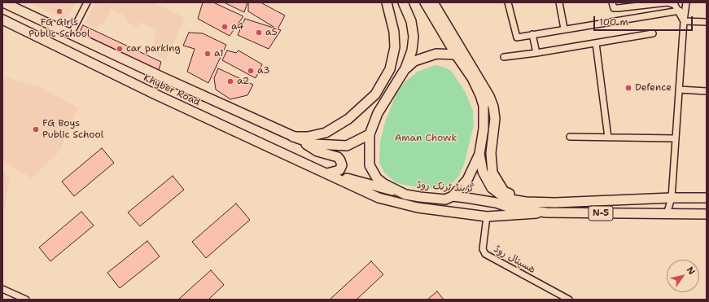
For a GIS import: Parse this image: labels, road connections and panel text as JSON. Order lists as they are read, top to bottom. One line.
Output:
{"streets":{"main road":["Khyber Road","گرینڈ ٹرنک روڈ","N-5"],"street":["ھسپتال روڈ"]},"parks":["Aman Chowk"],"places":["FG Girls Public School","a4","a5","car parking","a1","a3","a2","Defence","FG Boys Public School"],"scale_bar":"100 m","north":"top right"}
